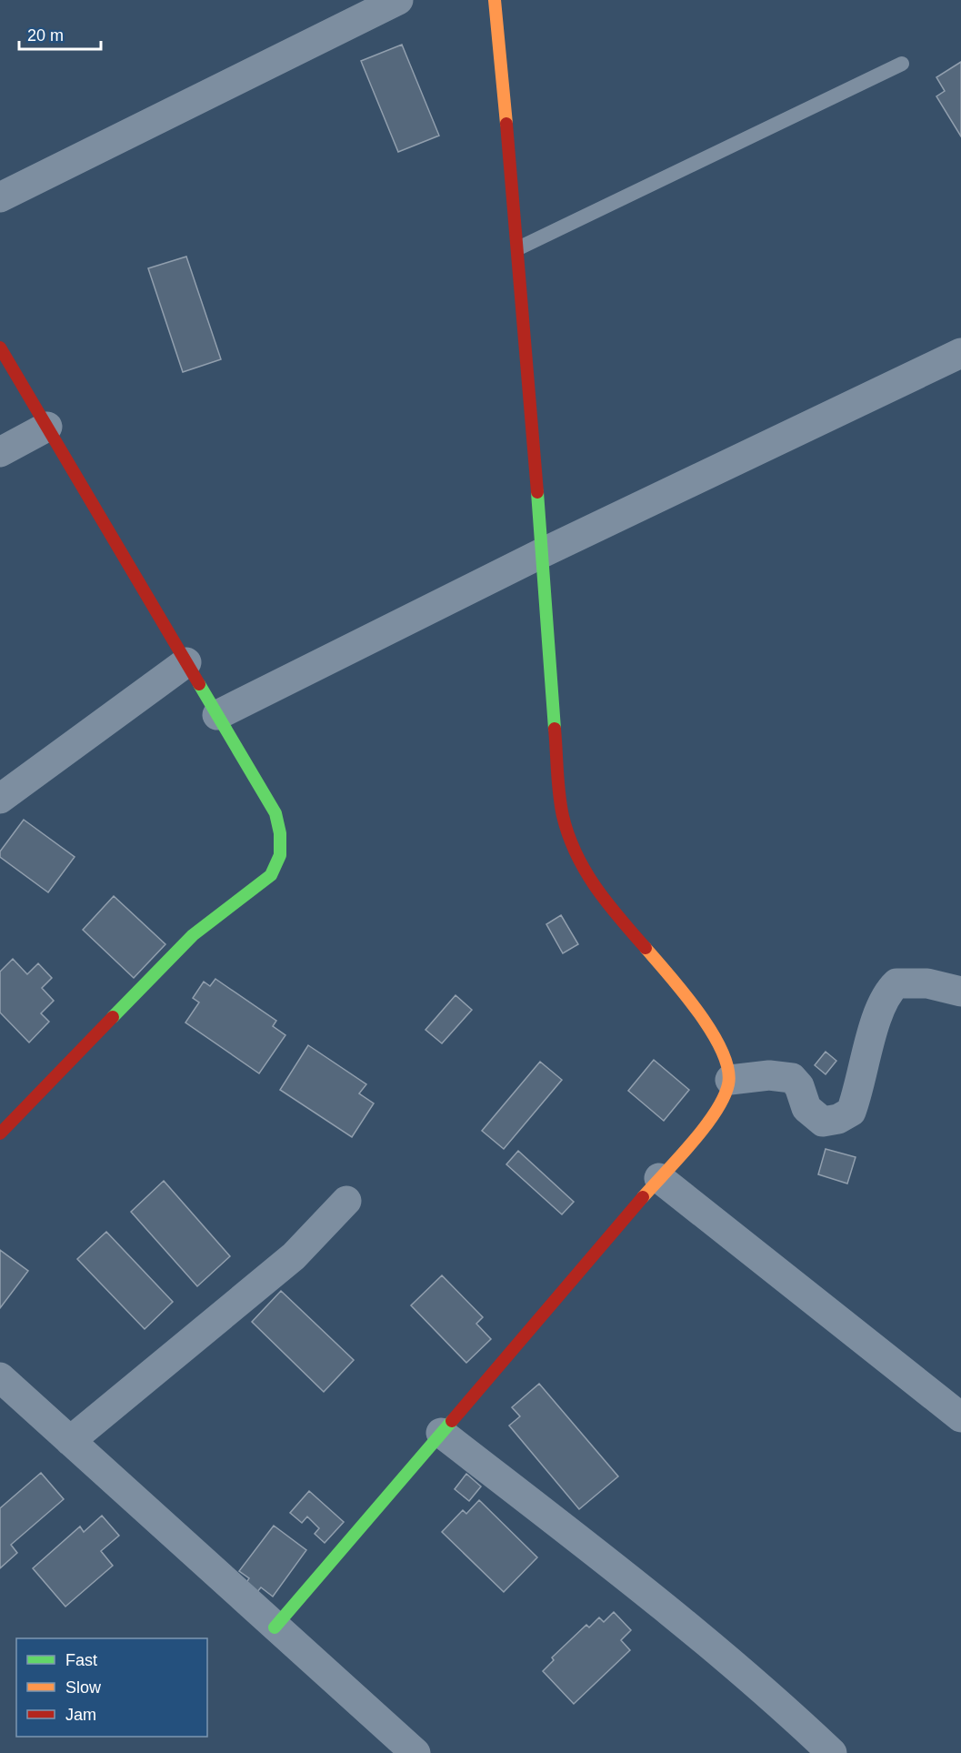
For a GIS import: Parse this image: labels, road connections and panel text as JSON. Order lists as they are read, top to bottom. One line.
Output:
{"legend":["Fast","Slow","Jam"],"scale_bar":"20 m"}
